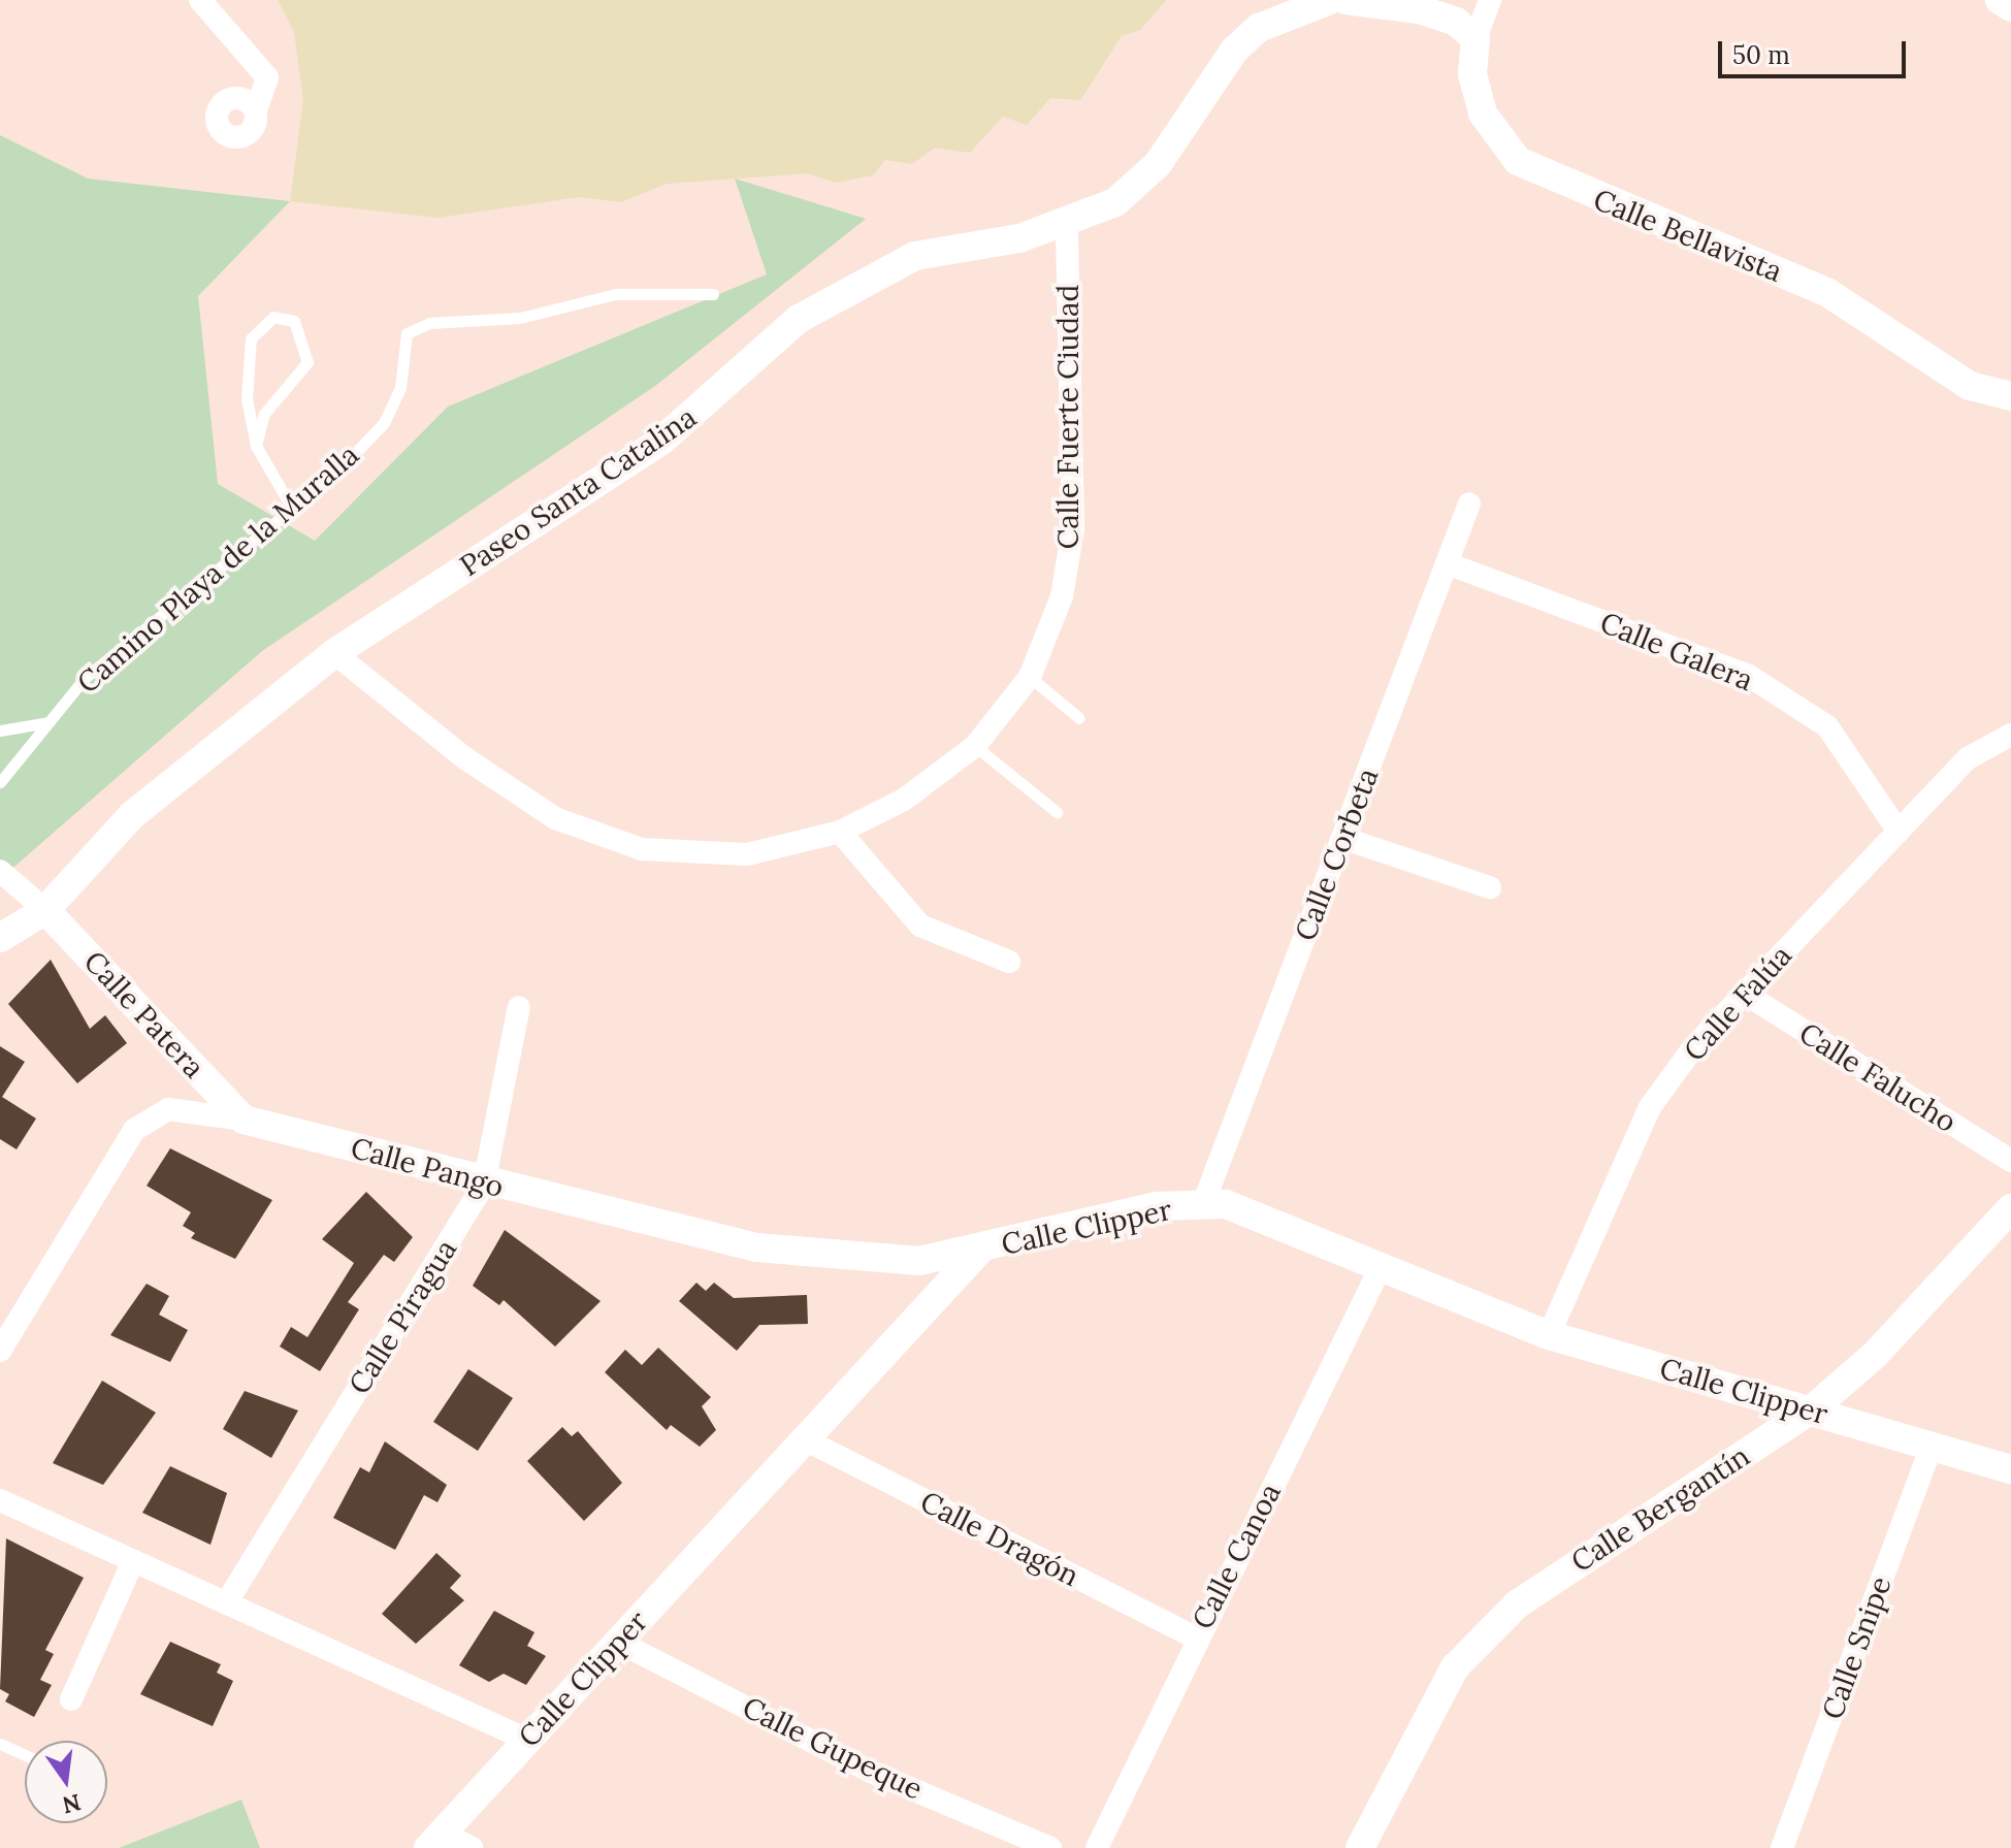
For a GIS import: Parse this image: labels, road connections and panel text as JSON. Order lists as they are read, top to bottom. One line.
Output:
{"streets":{"street":["Calle Bellavista","Calle Fuerte Ciudad","Paseo Santa Catalina","Calle Galera","Calle Corbeta","Calle Falúa","Calle Patera","Calle Falucho","Calle Pango","Calle Clipper","Calle Piragua","Calle Bergantín","Calle Dragón","Calle Canoa","Calle Snipe","Calle Gupeque"],"lane":["Camino Playa de la Muralla"]},"crossings":[["Calle Fuerte Ciudad","Paseo Santa Catalina"],["Paseo Santa Catalina","Calle Patera"],["Calle Galera","Calle Corbeta"],["Calle Galera","Calle Falúa"],["Calle Corbeta","Calle Clipper"],["Calle Falúa","Calle Falucho"],["Calle Falúa","Calle Clipper"],["Calle Patera","Calle Pango"],["Calle Pango","Calle Clipper"],["Calle Pango","Calle Piragua"],["Calle Clipper","Calle Bergantín"],["Calle Clipper","Calle Dragón"],["Calle Clipper","Calle Canoa"],["Calle Clipper","Calle Snipe"],["Calle Clipper","Calle Gupeque"],["Calle Dragón","Calle Canoa"]],"scale_bar":"50 m","north":"bottom"}
